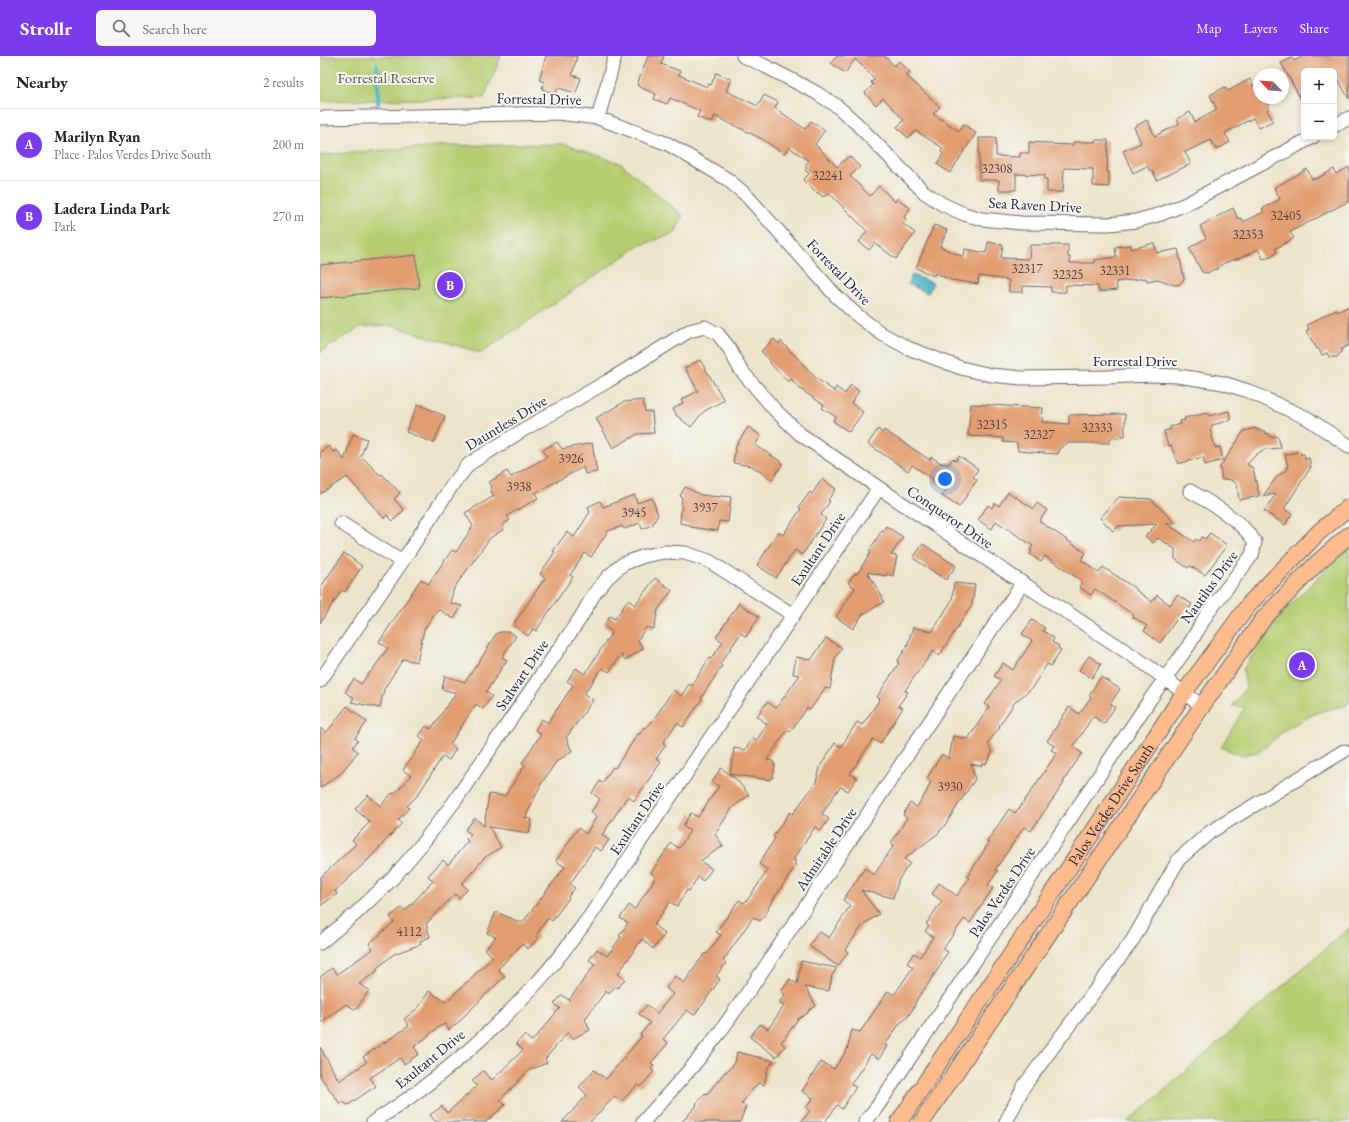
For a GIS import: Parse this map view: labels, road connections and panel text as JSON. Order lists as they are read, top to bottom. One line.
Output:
{"streets":{"main road":["Palos Verdes Drive South"],"street":["Forrestal Drive","Sea Raven Drive","Dauntless Drive","Conqueror Drive","Exultant Drive","Nautilus Drive","Stalwart Drive","Admirable Drive","Palos Verdes Drive"]},"crossings":[["Dauntless Drive","Conqueror Drive"],["Conqueror Drive","Exultant Drive"],["Conqueror Drive","Nautilus Drive"],["Conqueror Drive","Palos Verdes Drive South"],["Conqueror Drive","Admirable Drive"],["Conqueror Drive","Palos Verdes Drive"],["Exultant Drive","Stalwart Drive"],["Nautilus Drive","Palos Verdes Drive"]],"parks":["Forrestal Reserve"],"house_numbers":["32308","32241","32405","32353","32317","32331","32325","32315","32333","32327","3926","3938","3937","3945","3930","4112"],"north":"top left","page":{"header":"Strollr","search":"Search here","nav":["Map","Layers","Share"],"heading":["Nearby","2 results"],"map_buttons":["+","−"],"list":[{"mark":"A","name":"Marilyn Ryan","note":"Place · Palos Verdes Drive South","value":"200 m"},{"mark":"B","name":"Ladera Linda Park","note":"Park","value":"270 m"}],"pins":["B","A"]}}
